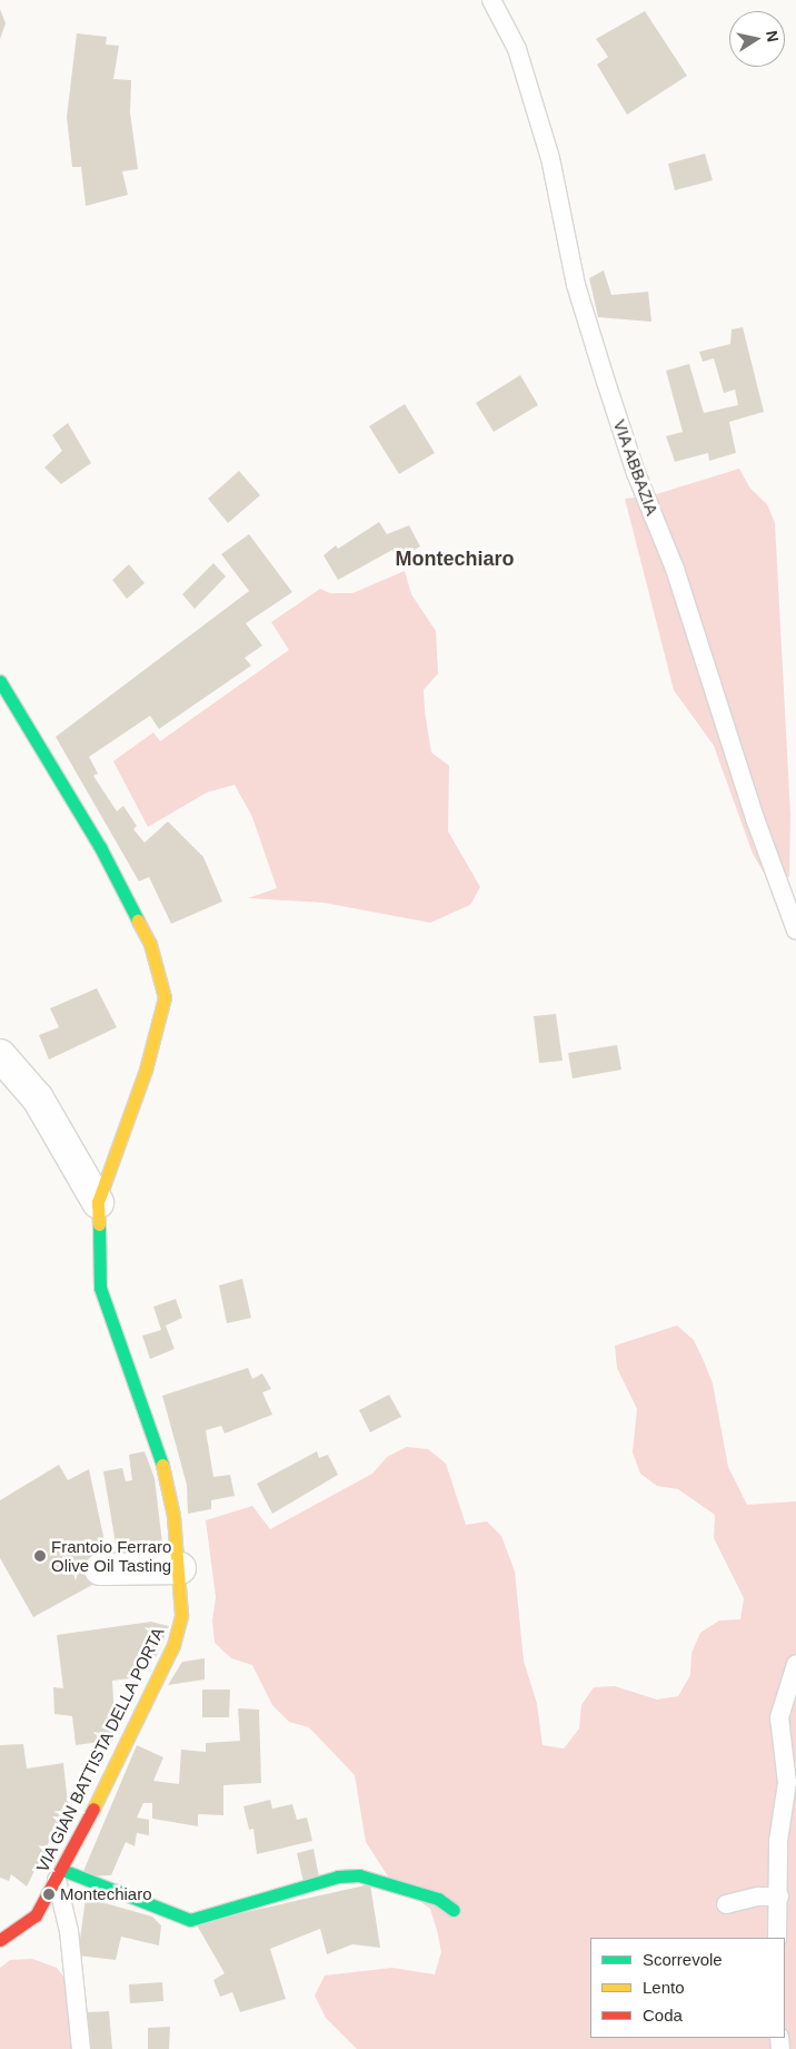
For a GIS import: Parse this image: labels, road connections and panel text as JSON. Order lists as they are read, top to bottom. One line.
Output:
{"streets":{"street":["VIA GIAN BATTISTA DELLA PORTA"],"lane":["VIA ABBAZIA"]},"districts":["Montechiaro"],"places":["Frantoio Ferraro Olive Oil Tasting","Montechiaro"],"legend":["Scorrevole","Lento","Coda"],"north":"right"}
